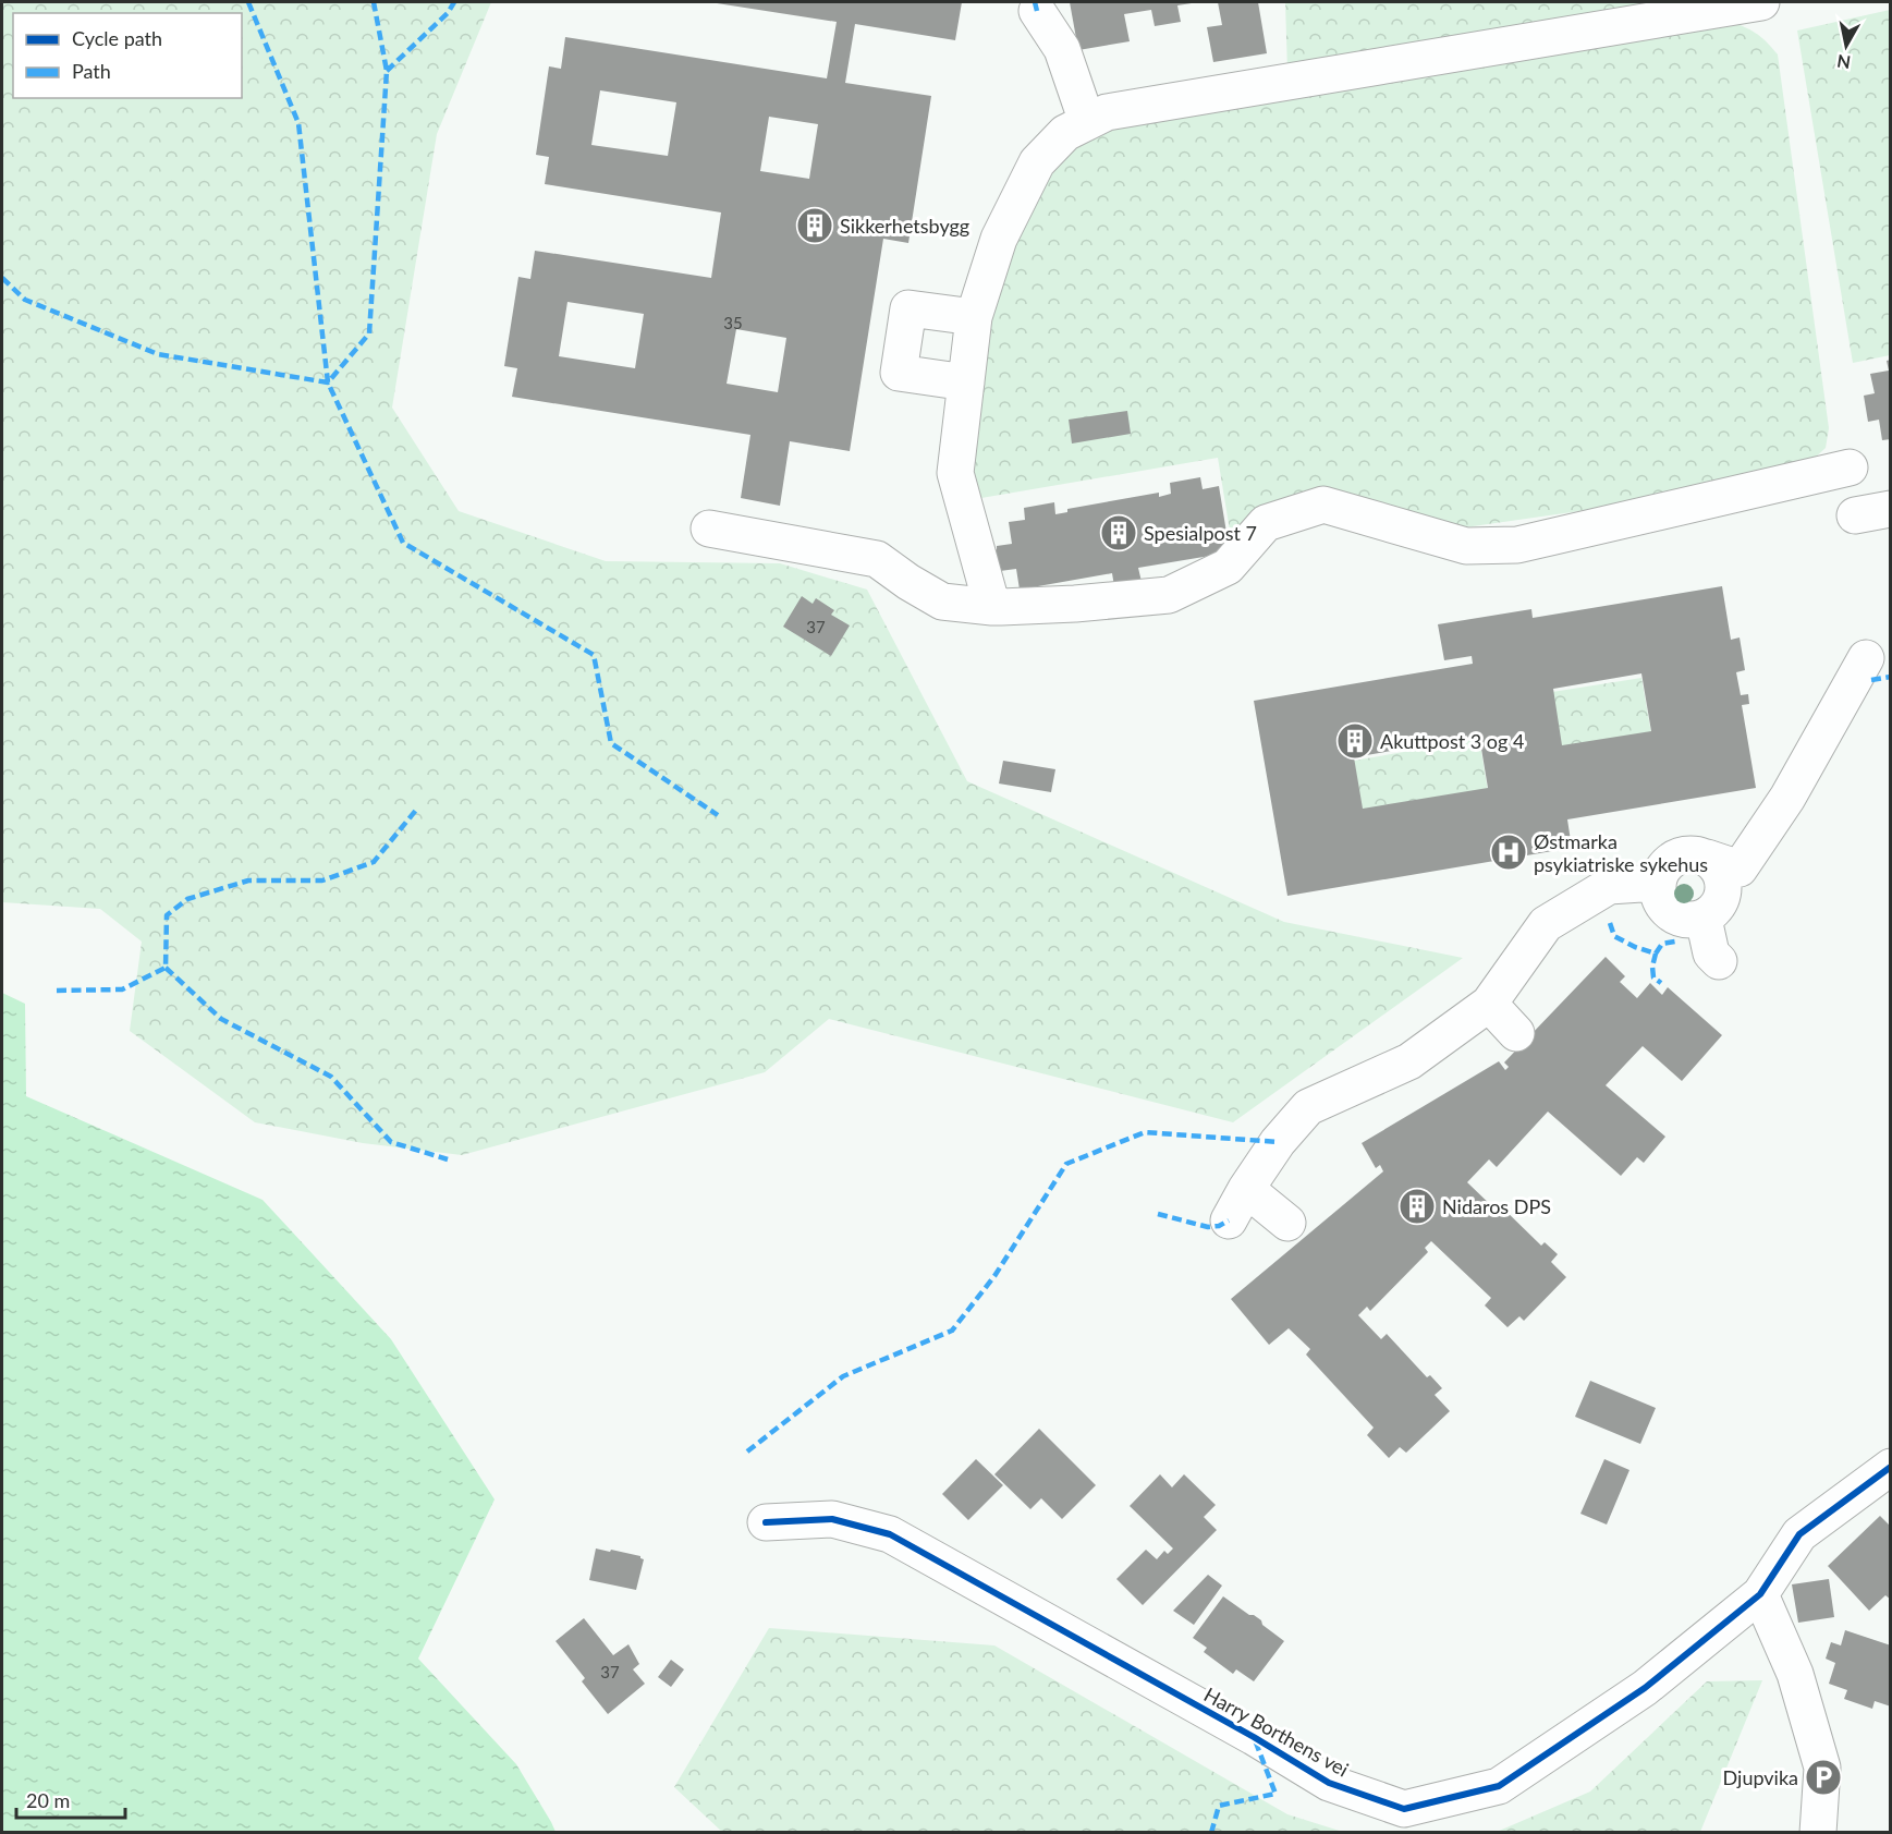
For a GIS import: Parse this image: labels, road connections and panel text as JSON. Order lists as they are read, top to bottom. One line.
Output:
{"streets":{"street":["Harry Borthens vei"]},"places":{"building":["Sikkerhetsbygg","Spesialpost 7","Akuttpost 3 og 4","Nidaros DPS"],"hospital":["Østmarka psykiatriske sykehus"],"parking":["Djupvika"]},"house_numbers":["35","37","37"],"legend":["Cycle path","Path"],"scale_bar":"20 m","north":"bottom"}
